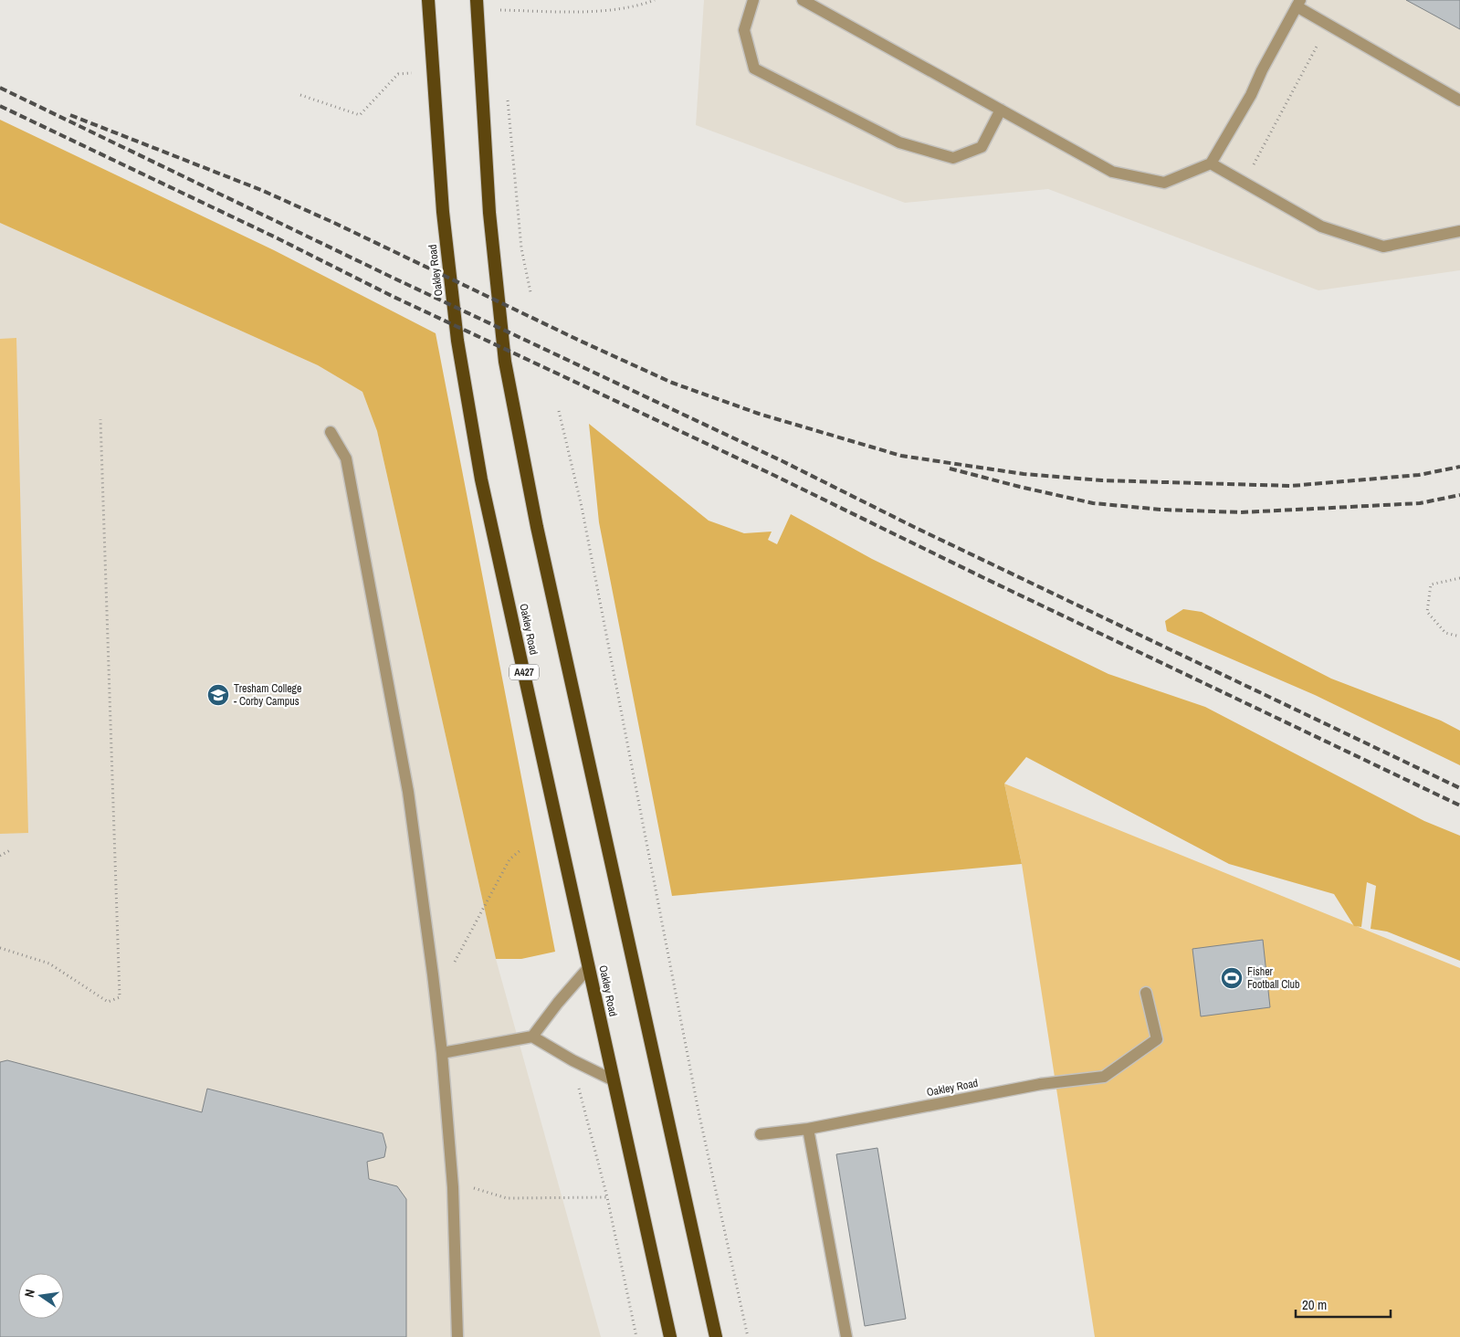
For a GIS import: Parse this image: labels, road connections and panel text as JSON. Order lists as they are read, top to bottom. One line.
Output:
{"streets":{"highway":["Oakley Road","A427"]},"places":{"school or university":["Tresham College - Corby Campus"],"sports":["Fisher Football Club"]},"scale_bar":"20 m","north":"left"}
